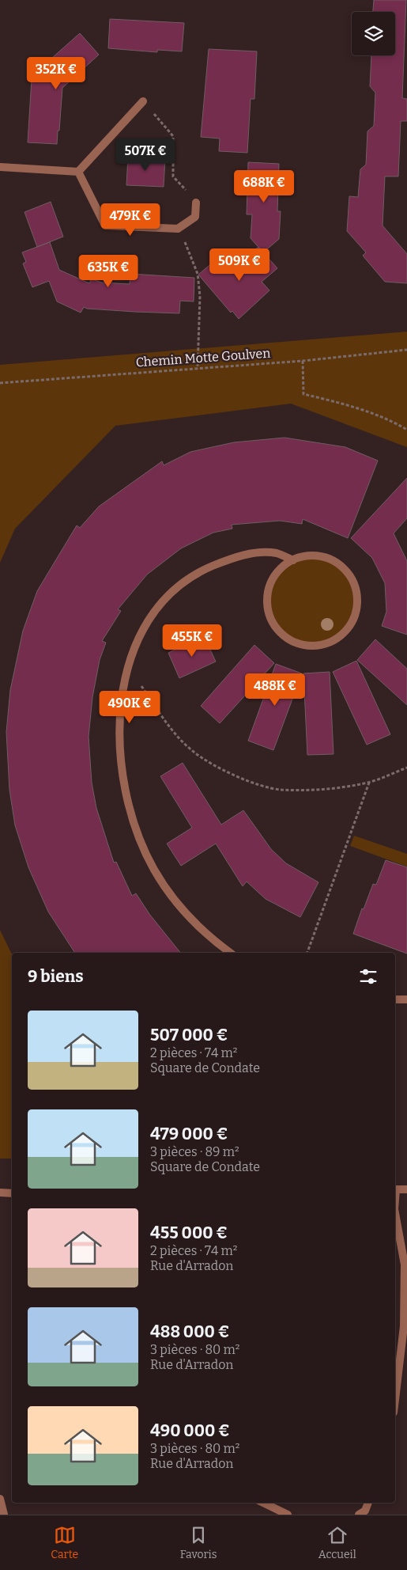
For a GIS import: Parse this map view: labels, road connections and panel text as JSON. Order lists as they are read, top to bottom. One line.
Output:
{"streets":{"path":["Chemin Motte Goulven"]},"page":{"price":["352K €","507K €","688K €","479K €","509K €","635K €","455K €","488K €","490K €"],"heading":"9 biens","list":[{"name":"507 000 €","note":"2 pièces · 74 m² · Square de Condate"},{"name":"479 000 €","note":"3 pièces · 89 m² · Square de Condate"},{"name":"455 000 €","note":"2 pièces · 74 m² · Rue d'Arradon"},{"name":"488 000 €","note":"3 pièces · 80 m² · Rue d'Arradon"},{"name":"490 000 €","note":"3 pièces · 80 m² · Rue d'Arradon"}],"tabs":["Carte","Favoris","Accueil"]}}
